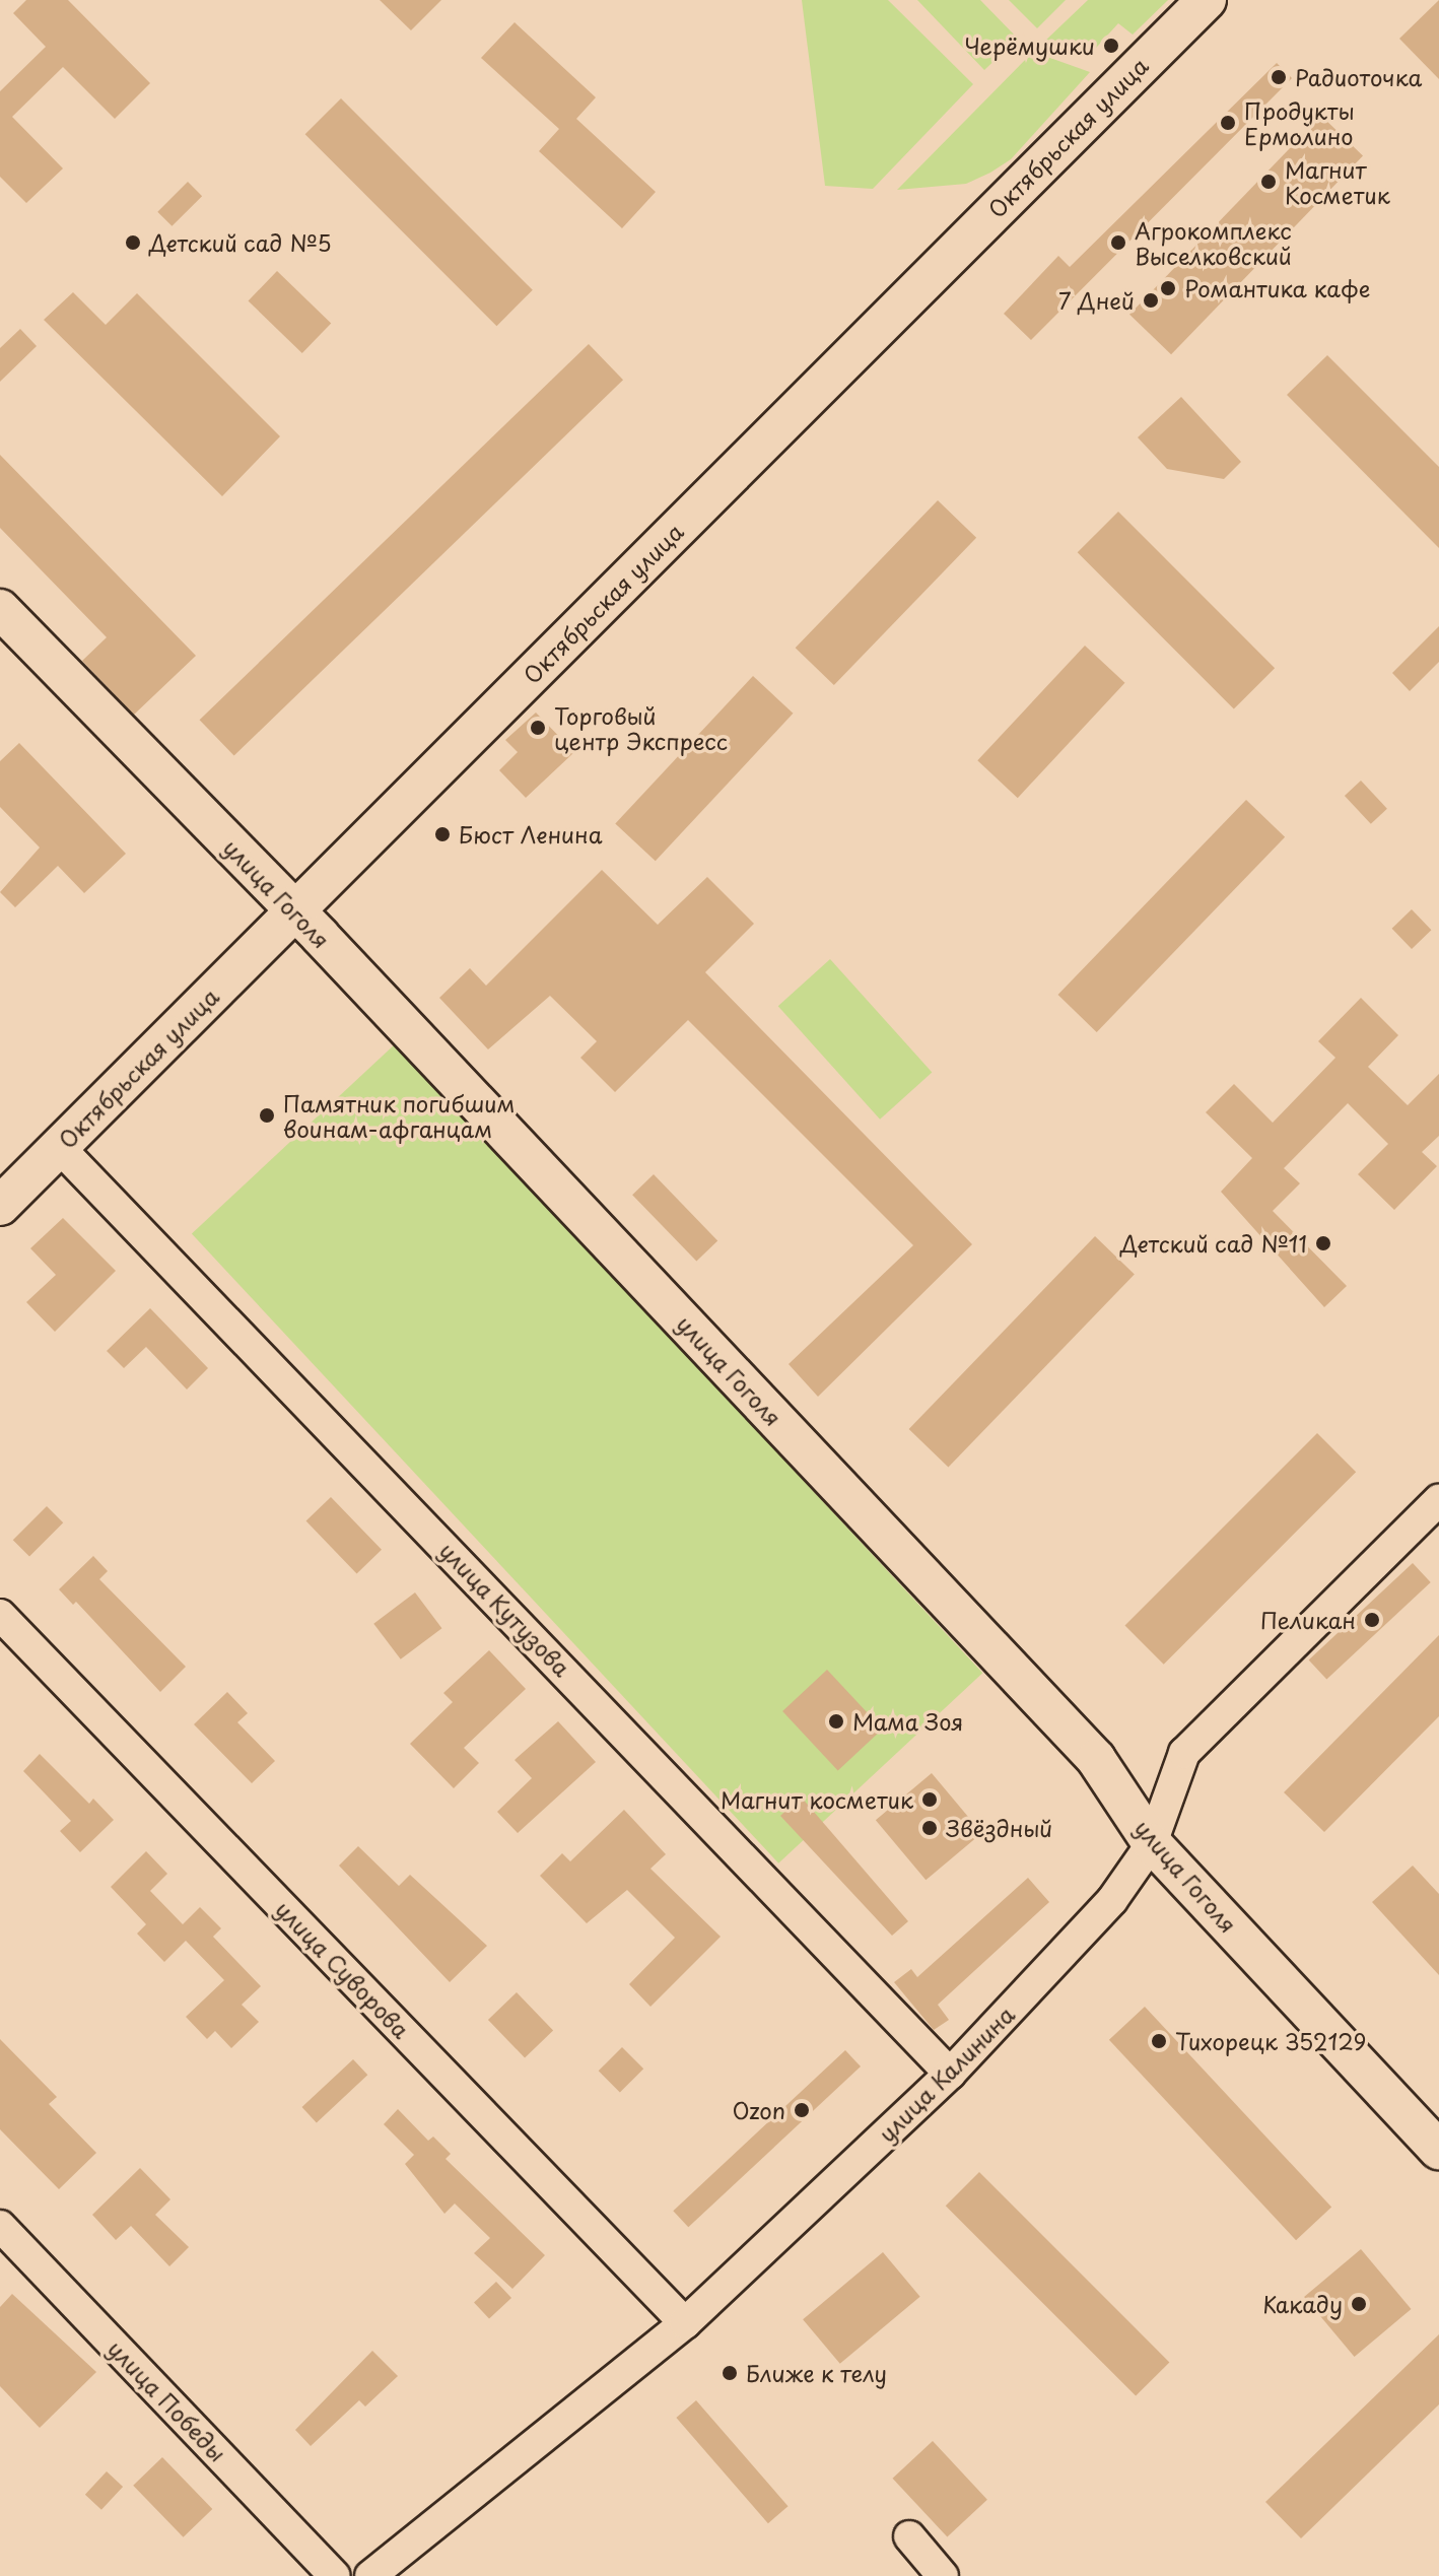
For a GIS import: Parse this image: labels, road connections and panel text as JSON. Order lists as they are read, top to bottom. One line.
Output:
{"streets":{"main road":["Октябрьская улица","улица Гоголя"],"street":["улица Кутузова","улица Суворова","улица Калинина","улица Победы"]},"crossings":[["Октябрьская улица","улица Гоголя"],["Октябрьская улица","улица Кутузова"],["улица Гоголя","улица Калинина"],["улица Кутузова","улица Калинина"],["улица Суворова","улица Калинина"]],"places":["Черёмушки","Радиоточка","Продукты Ермолино","Магнит Косметик","Детский сад №5","Агрокомплекс Выселковский","Романтика кафе","7 Дней","Торговый центр Экспресс","Бюст Ленина","Памятник погибшим воинам-афганцам","Детский сад №11","Пеликан","Мама Зоя","Магнит косметик","Звёздный","Тихорецк 352129","Ozon","Какаду","Ближе к телу"]}
